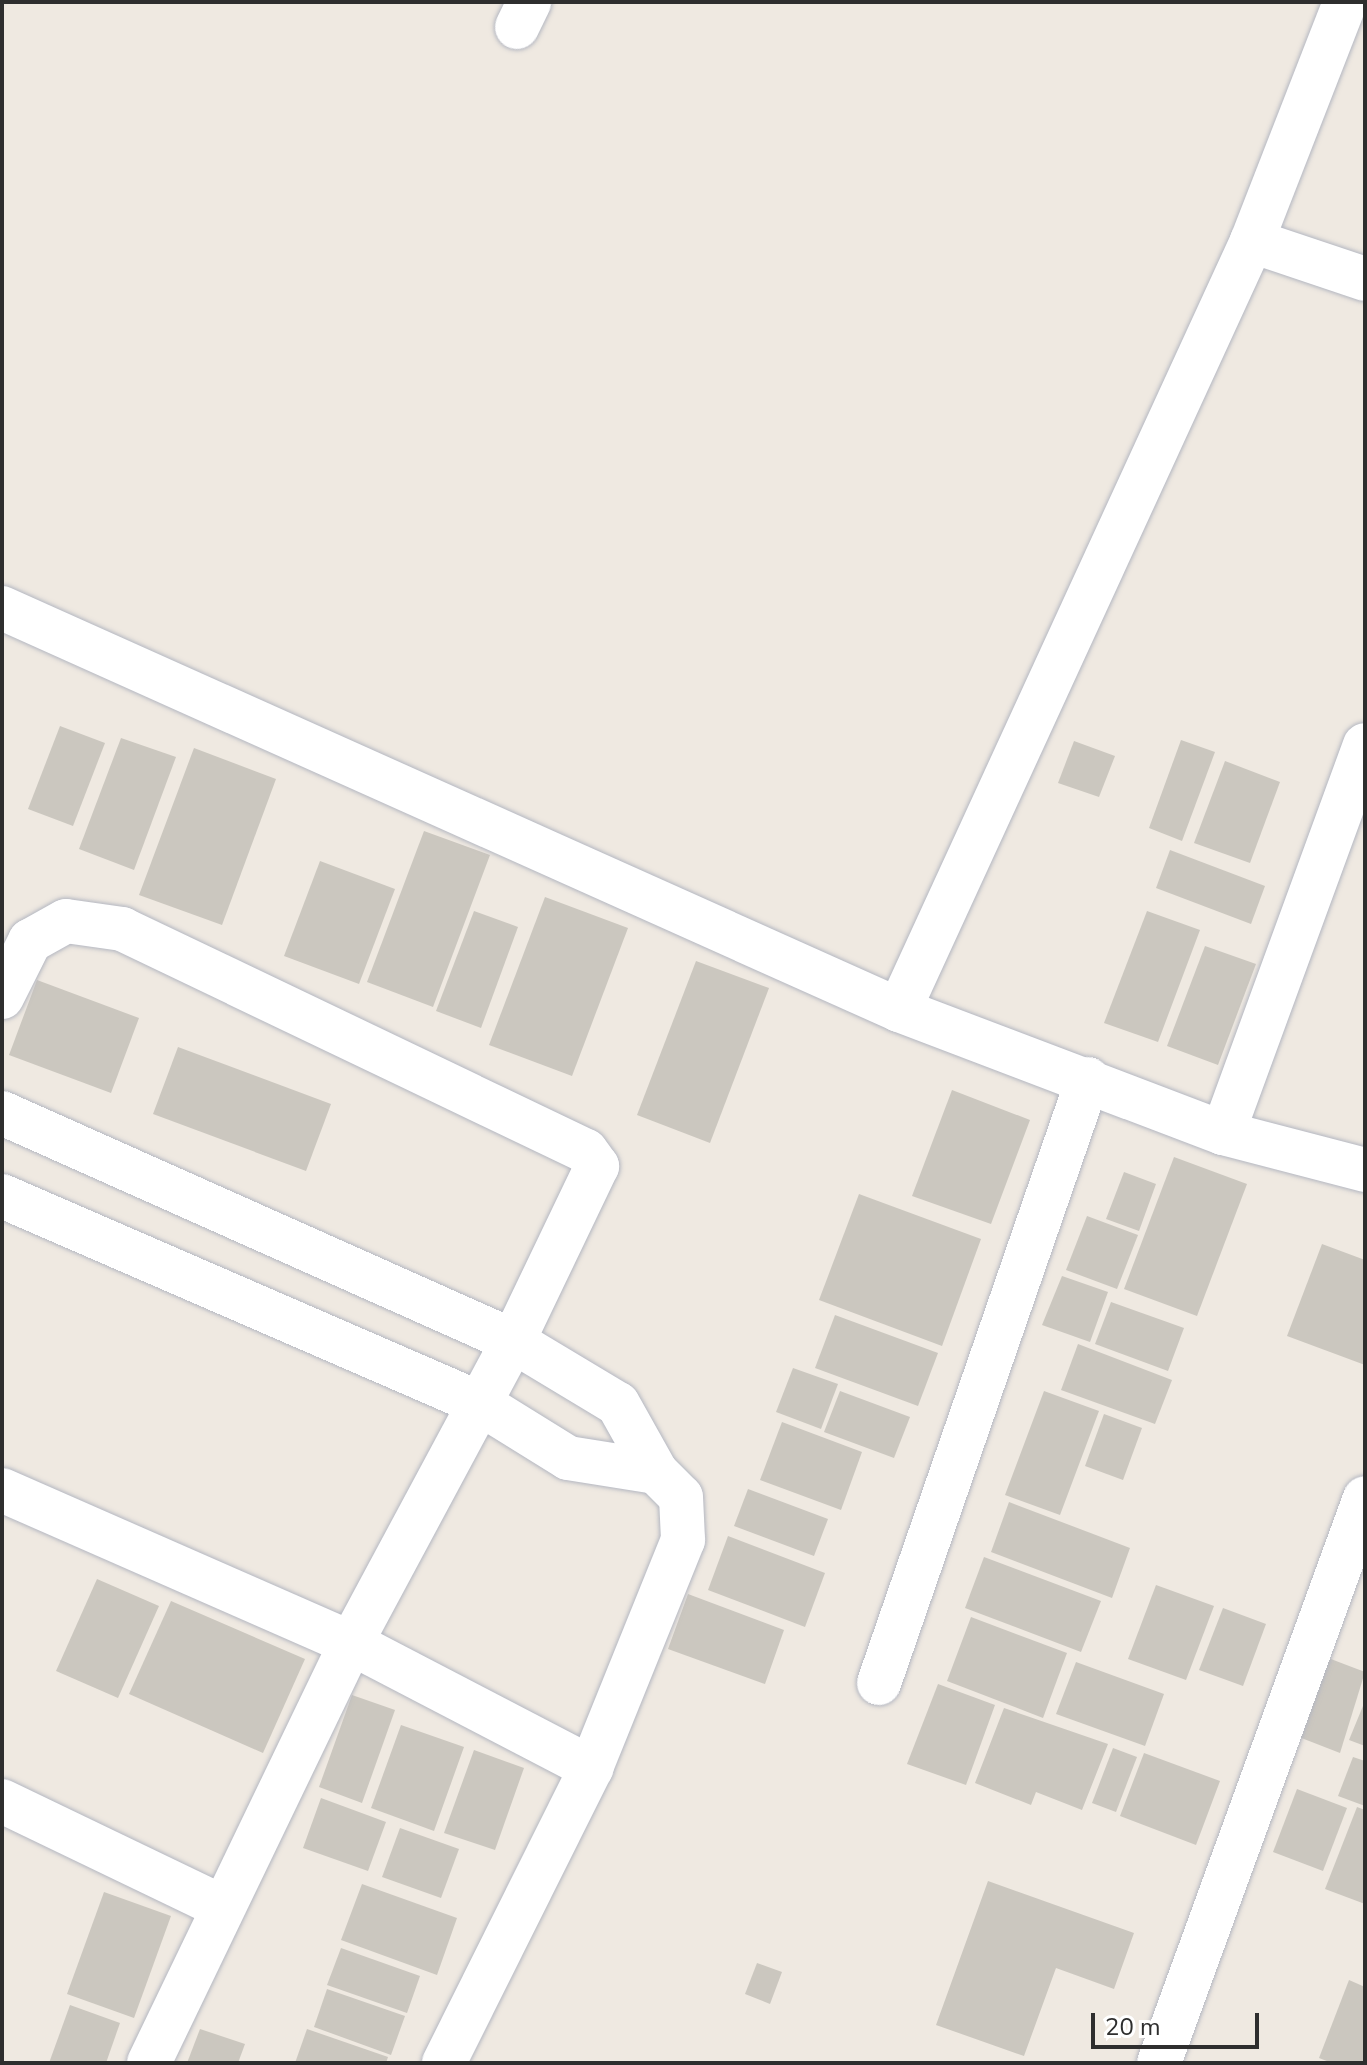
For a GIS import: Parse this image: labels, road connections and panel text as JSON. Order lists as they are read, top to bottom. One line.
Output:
{"scale_bar":"20 m"}
